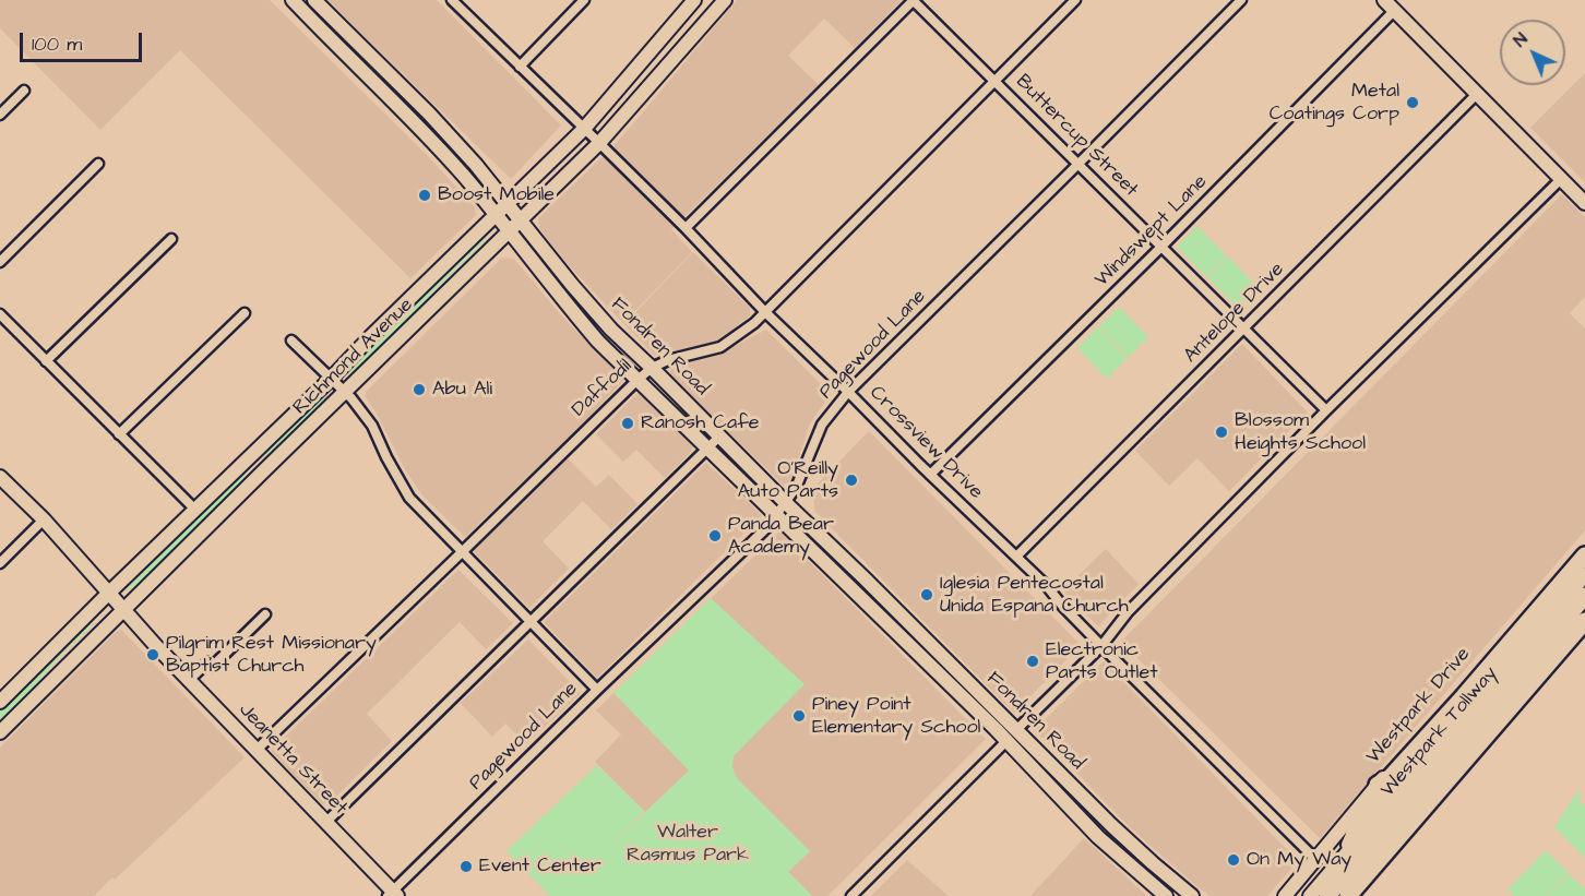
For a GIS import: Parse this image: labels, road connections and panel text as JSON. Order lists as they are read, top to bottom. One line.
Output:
{"streets":{"highway":["Westpark Tollway"],"main road":["Fondren Road","Richmond Avenue","Westpark Drive","Jeanetta Street"],"street":["Buttercup Street","Windswept Lane","Antelope Drive","Pagewood Lane","Daffodil","Crossview Drive"]},"crossings":[["Buttercup Street","Windswept Lane"],["Buttercup Street","Antelope Drive"],["Buttercup Street","Pagewood Lane"],["Buttercup Street","Daffodil"],["Windswept Lane","Crossview Drive"],["Antelope Drive","Crossview Drive"],["Pagewood Lane","Fondren Road"],["Pagewood Lane","Crossview Drive"],["Pagewood Lane","Jeanetta Street"],["Fondren Road","Richmond Avenue"],["Fondren Road","Daffodil"],["Richmond Avenue","Crossview Drive"],["Richmond Avenue","Jeanetta Street"],["Daffodil","Crossview Drive"],["Daffodil","Jeanetta Street"],["Crossview Drive","Westpark Drive"]],"parks":["Walter Rasmus Park"],"places":["Metal Coatings Corp","Boost Mobile","Abu Ali","Ranosh Cafe","Blossom Heights School","O'Reilly Auto Parts","Panda Bear Academy","Iglesia Pentecostal Unida Espana Church","Pilgrim Rest Missionary Baptist Church","Electronic Parts Outlet","Piney Point Elementary School","On My Way","Event Center"],"scale_bar":"100 m","north":"top left"}
